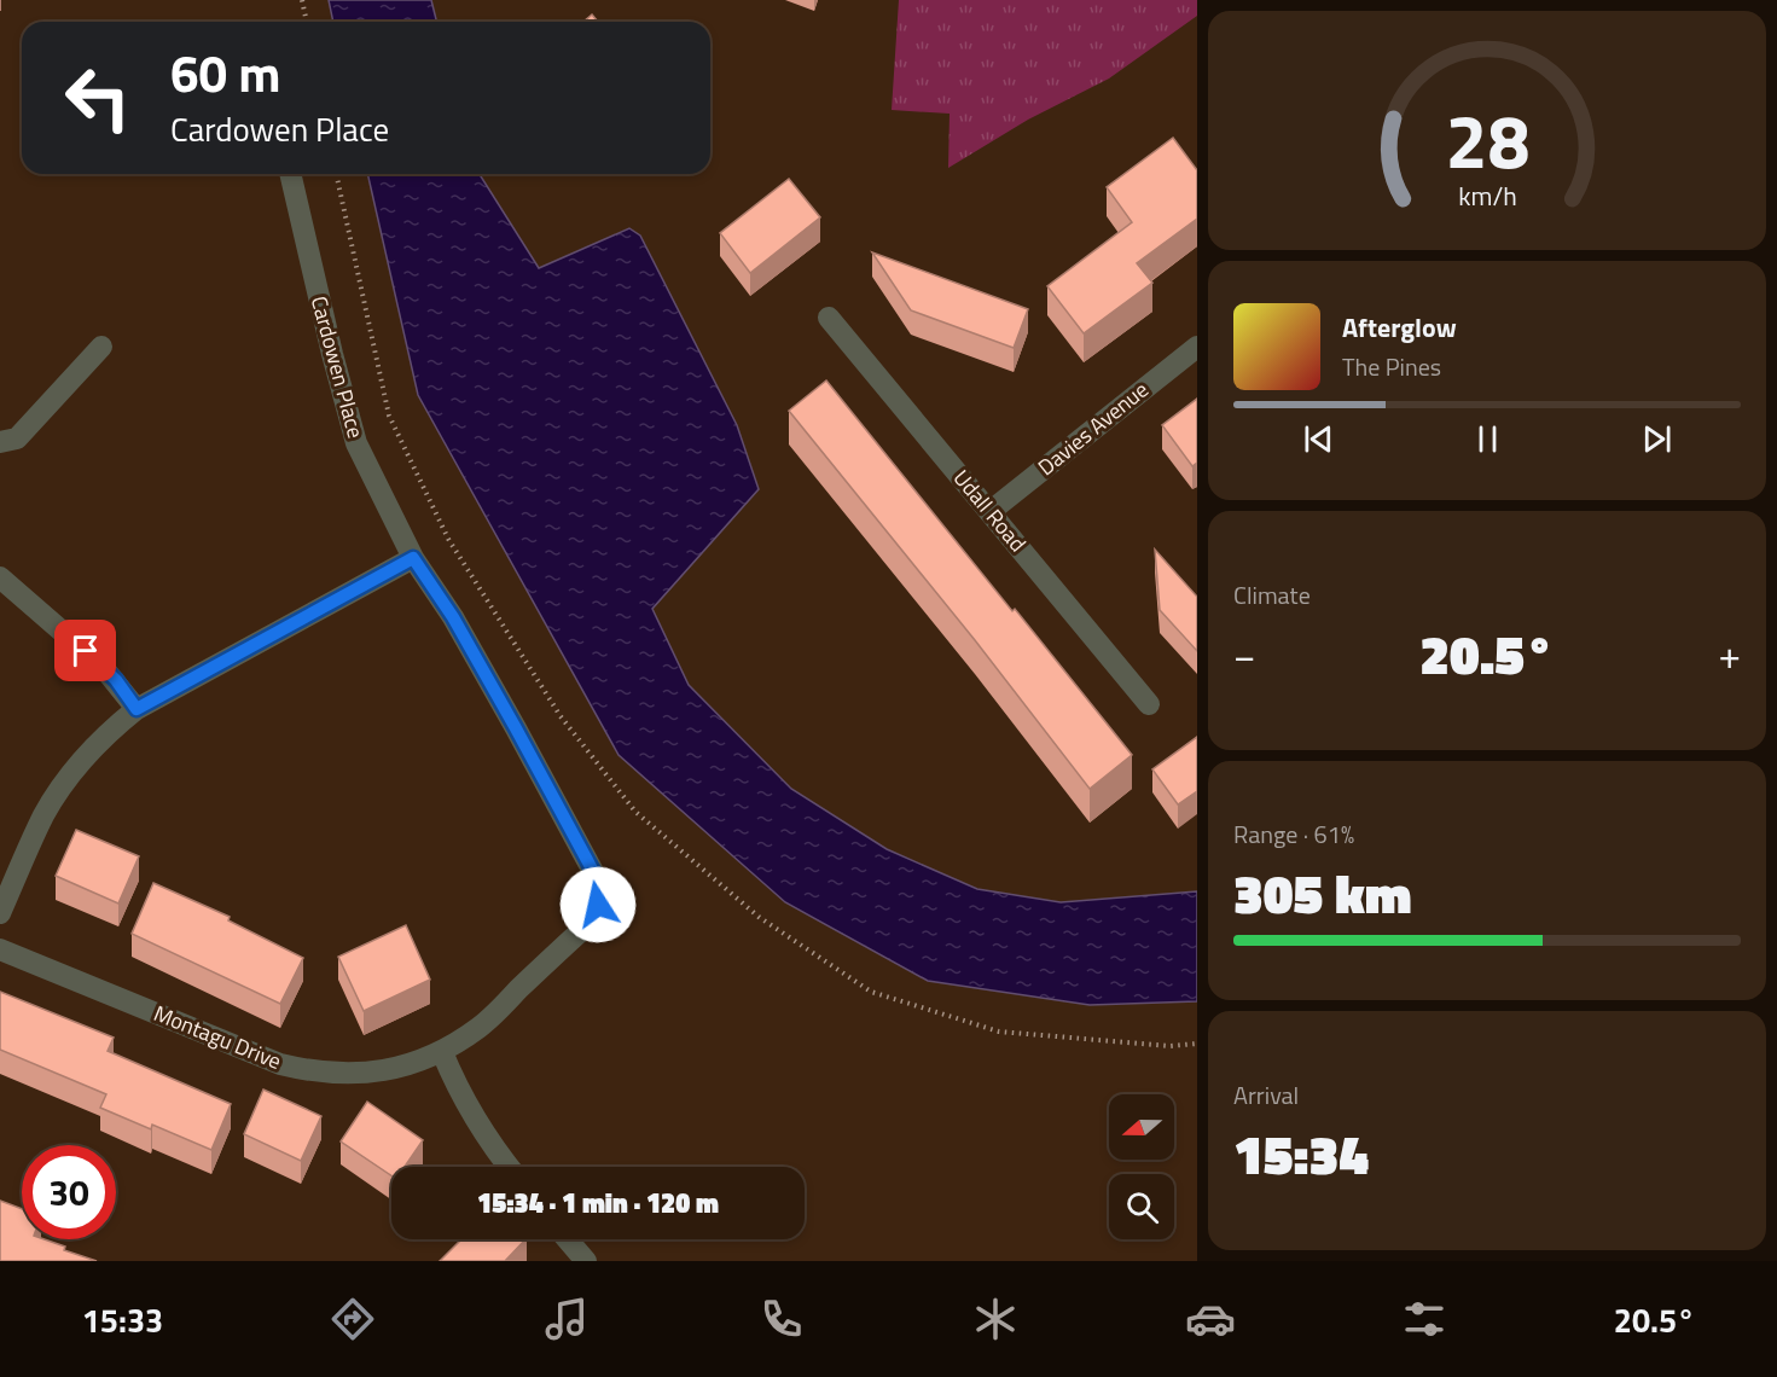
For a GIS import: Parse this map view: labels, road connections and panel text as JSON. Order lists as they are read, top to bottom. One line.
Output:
{"streets":{"street":["Cardowen Place","Davies Avenue","Udall Road","Montagu Drive"]},"crossings":[["Cardowen Place","Montagu Drive"],["Davies Avenue","Udall Road"]],"north":"left","page":{"turn":["60 m","Cardowen Place"],"song":["Afterglow","The Pines"],"tile":["Climate",["Range · 61%","305 km"],["Arrival","15:34"]],"heat":["−","20.5°","+"],"limit":"30","trip":"15:34 · 1 min · 120 m","tabs":["15:33","20.5°"],"gauge":["28","km/h"]}}
